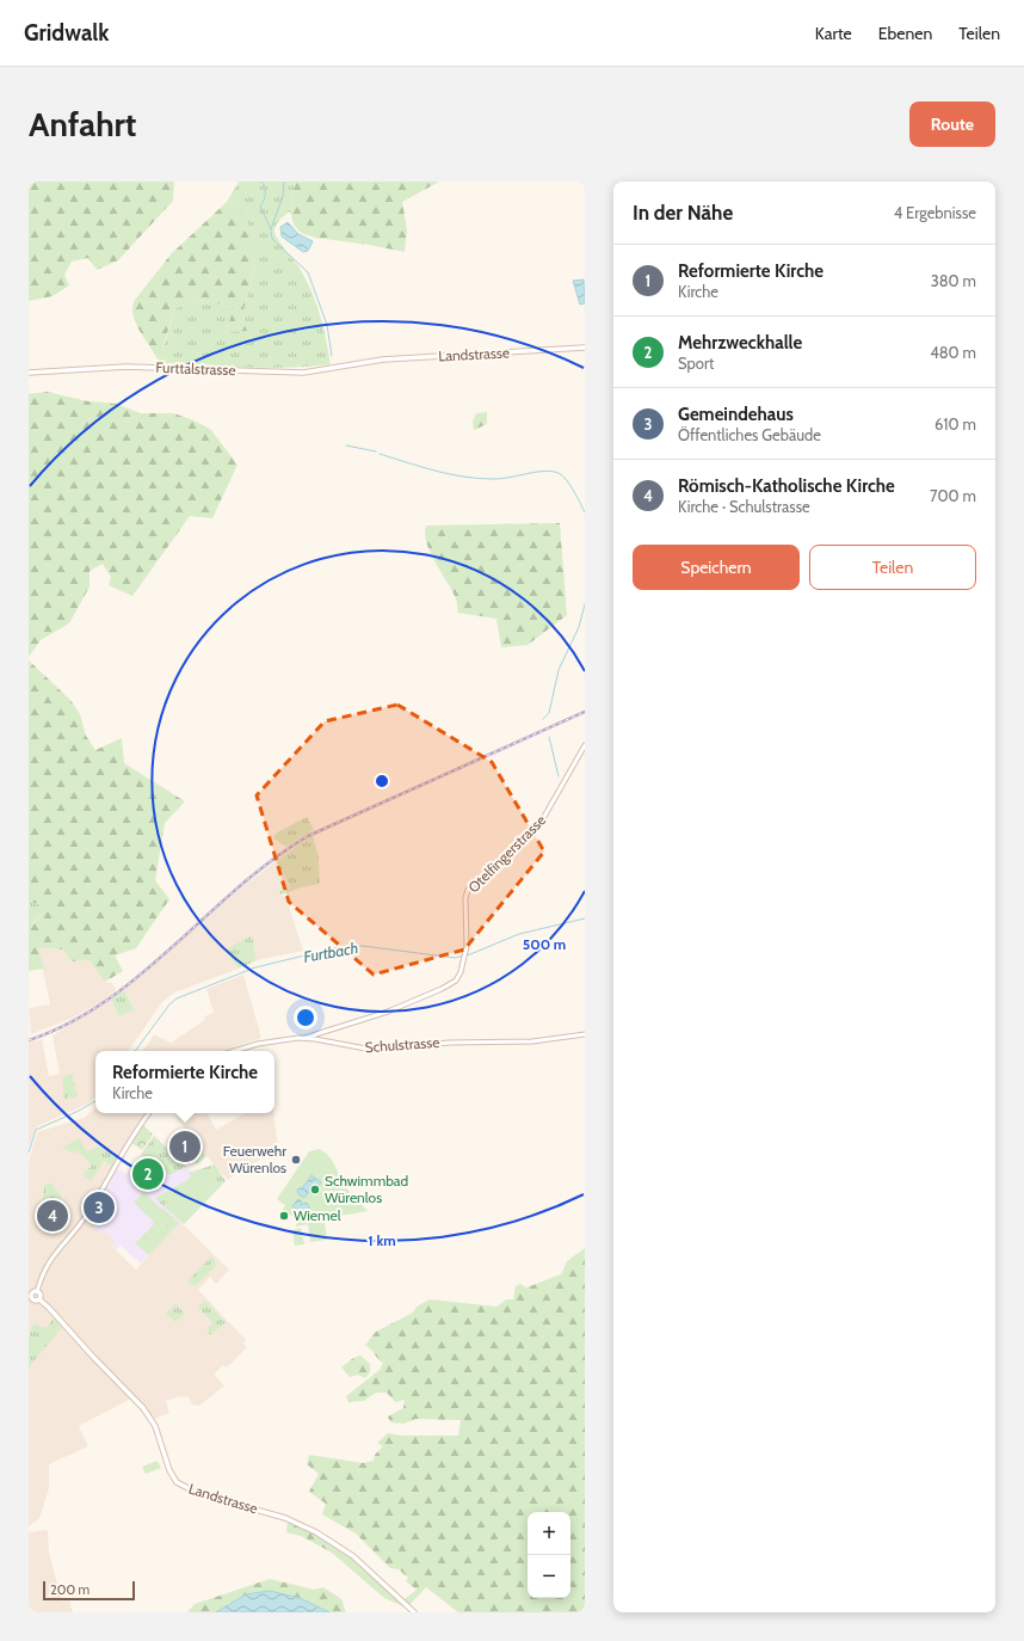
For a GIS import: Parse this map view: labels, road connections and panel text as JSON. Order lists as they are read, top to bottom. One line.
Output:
{"streets":{"main road":["Landstrasse","Furttalstrasse"],"street":["Otelfingerstrasse","Schulstrasse"]},"crossings":[["Landstrasse","Furttalstrasse"],["Otelfingerstrasse","Schulstrasse"]],"water":["Furtbach"],"places":["Feuerwehr Würenlos","Schwimmbad Würenlos","Wiemel"],"scale_bar":"200 m","page":{"header":"Gridwalk","nav":["Karte","Ebenen","Teilen"],"buttons":["Route",["Speichern","Teilen"]],"title":"Anfahrt","heading":["In der Nähe","4 Ergebnisse"],"list":[{"mark":"1","name":"Reformierte Kirche","note":"Kirche","value":"380 m"},{"mark":"2","name":"Mehrzweckhalle","note":"Sport","value":"480 m"},{"mark":"3","name":"Gemeindehaus","note":"Öffentliches Gebäude","value":"610 m"},{"mark":"4","name":"Römisch-Katholische Kirche","note":"Kirche · Schulstrasse","value":"700 m"}],"popup":["Reformierte Kirche","Kirche"],"pins":["1","2","3","4"],"map_buttons":["+","−"],"scale":"200 m"},"rings":["500 m","1 km"]}
